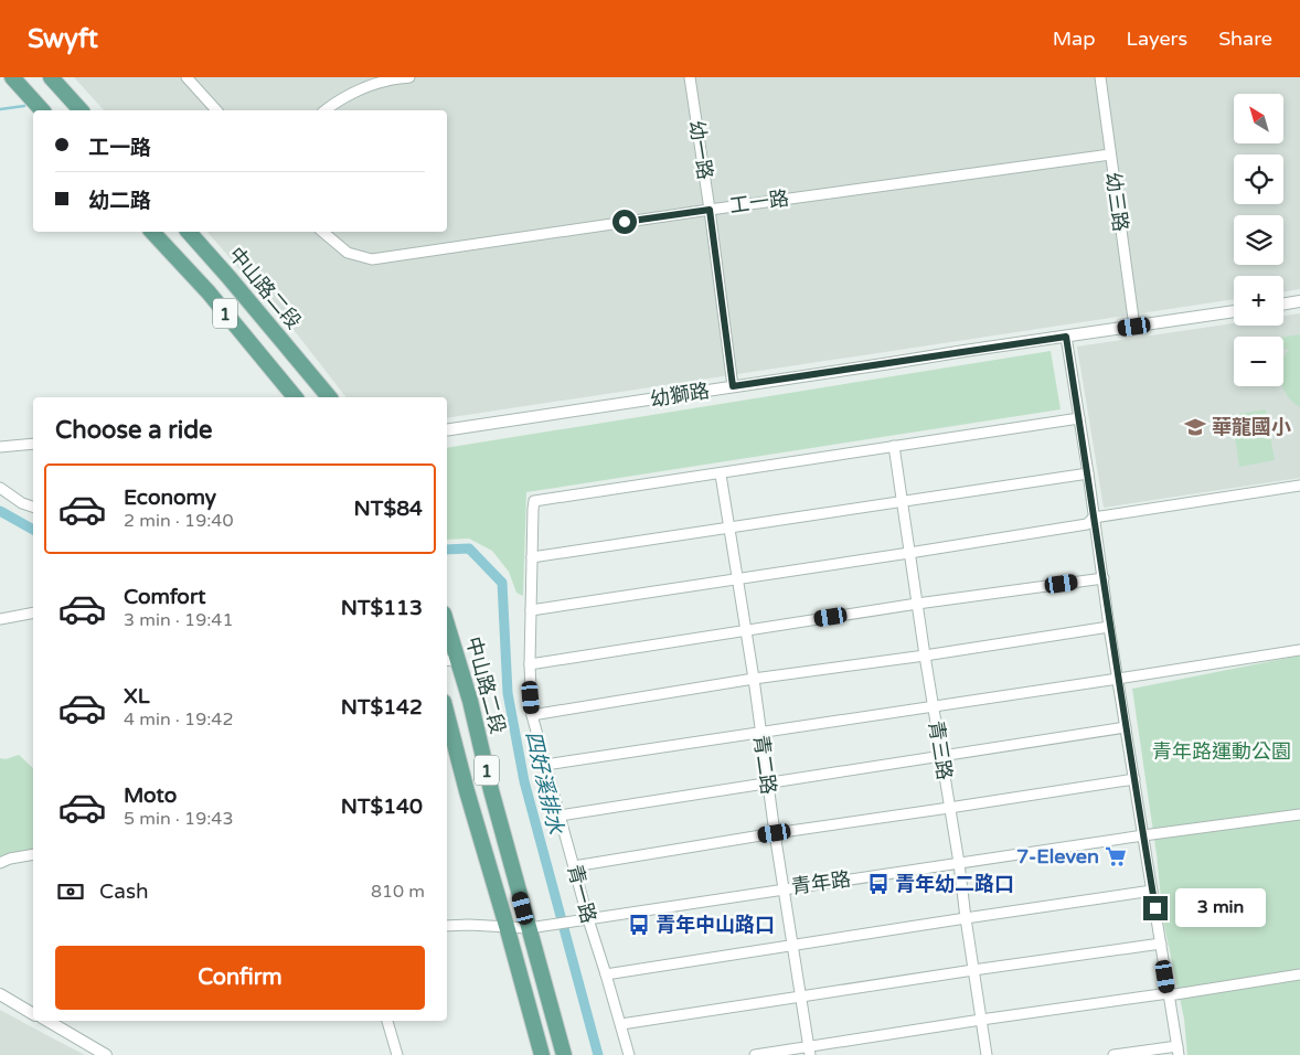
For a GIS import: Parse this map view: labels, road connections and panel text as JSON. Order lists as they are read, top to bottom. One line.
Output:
{"streets":{"main road":["中山路二段","1"],"street":["幼一路","工一路","幼三路","幼獅路","青三路","青二路","青年路","青一路"]},"crossings":[["幼一路","工一路"],["幼一路","幼獅路"],["工一路","幼三路"],["幼三路","幼獅路"],["中山路二段","青年路"],["1","青年路"],["青三路","青年路"],["青二路","青年路"],["青二路","青一路"],["青年路","青一路"]],"water":["四好溪排水"],"parks":["青年路運動公園"],"places":{"school or university":["華龍國小"],"supermarket":["7-Eleven"],"bus stop":["青年幼二路口","青年中山路口"]},"north":"top left","page":{"header":"Swyft","nav":["Map","Layers","Share"],"map_buttons":["+","−"],"banner":["工一路","幼二路"],"heading":"Choose a ride","list":[{"name":"Economy","note":"2 min · 19:40","value":"NT$84"},{"name":"Comfort","note":"3 min · 19:41","value":"NT$113"},{"name":"XL","note":"4 min · 19:42","value":"NT$142"},{"name":"Moto","note":"5 min · 19:43","value":"NT$140"}],"pay":["Cash","810 m"],"bubble":"3 min","buttons":"Confirm"}}
